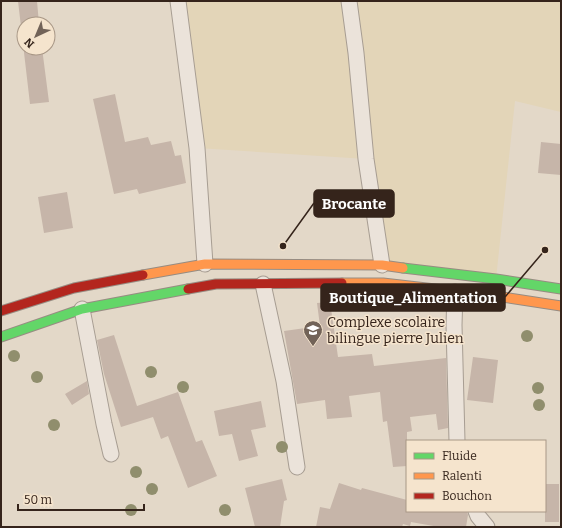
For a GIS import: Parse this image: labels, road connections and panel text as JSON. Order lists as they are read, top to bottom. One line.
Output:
{"places":{"other":["Brocante","Boutique_Alimentation"],"school or university":["Complexe scolaire bilingue pierre Julien"]},"legend":["Fluide","Ralenti","Bouchon"],"scale_bar":"50 m","north":"bottom left"}
